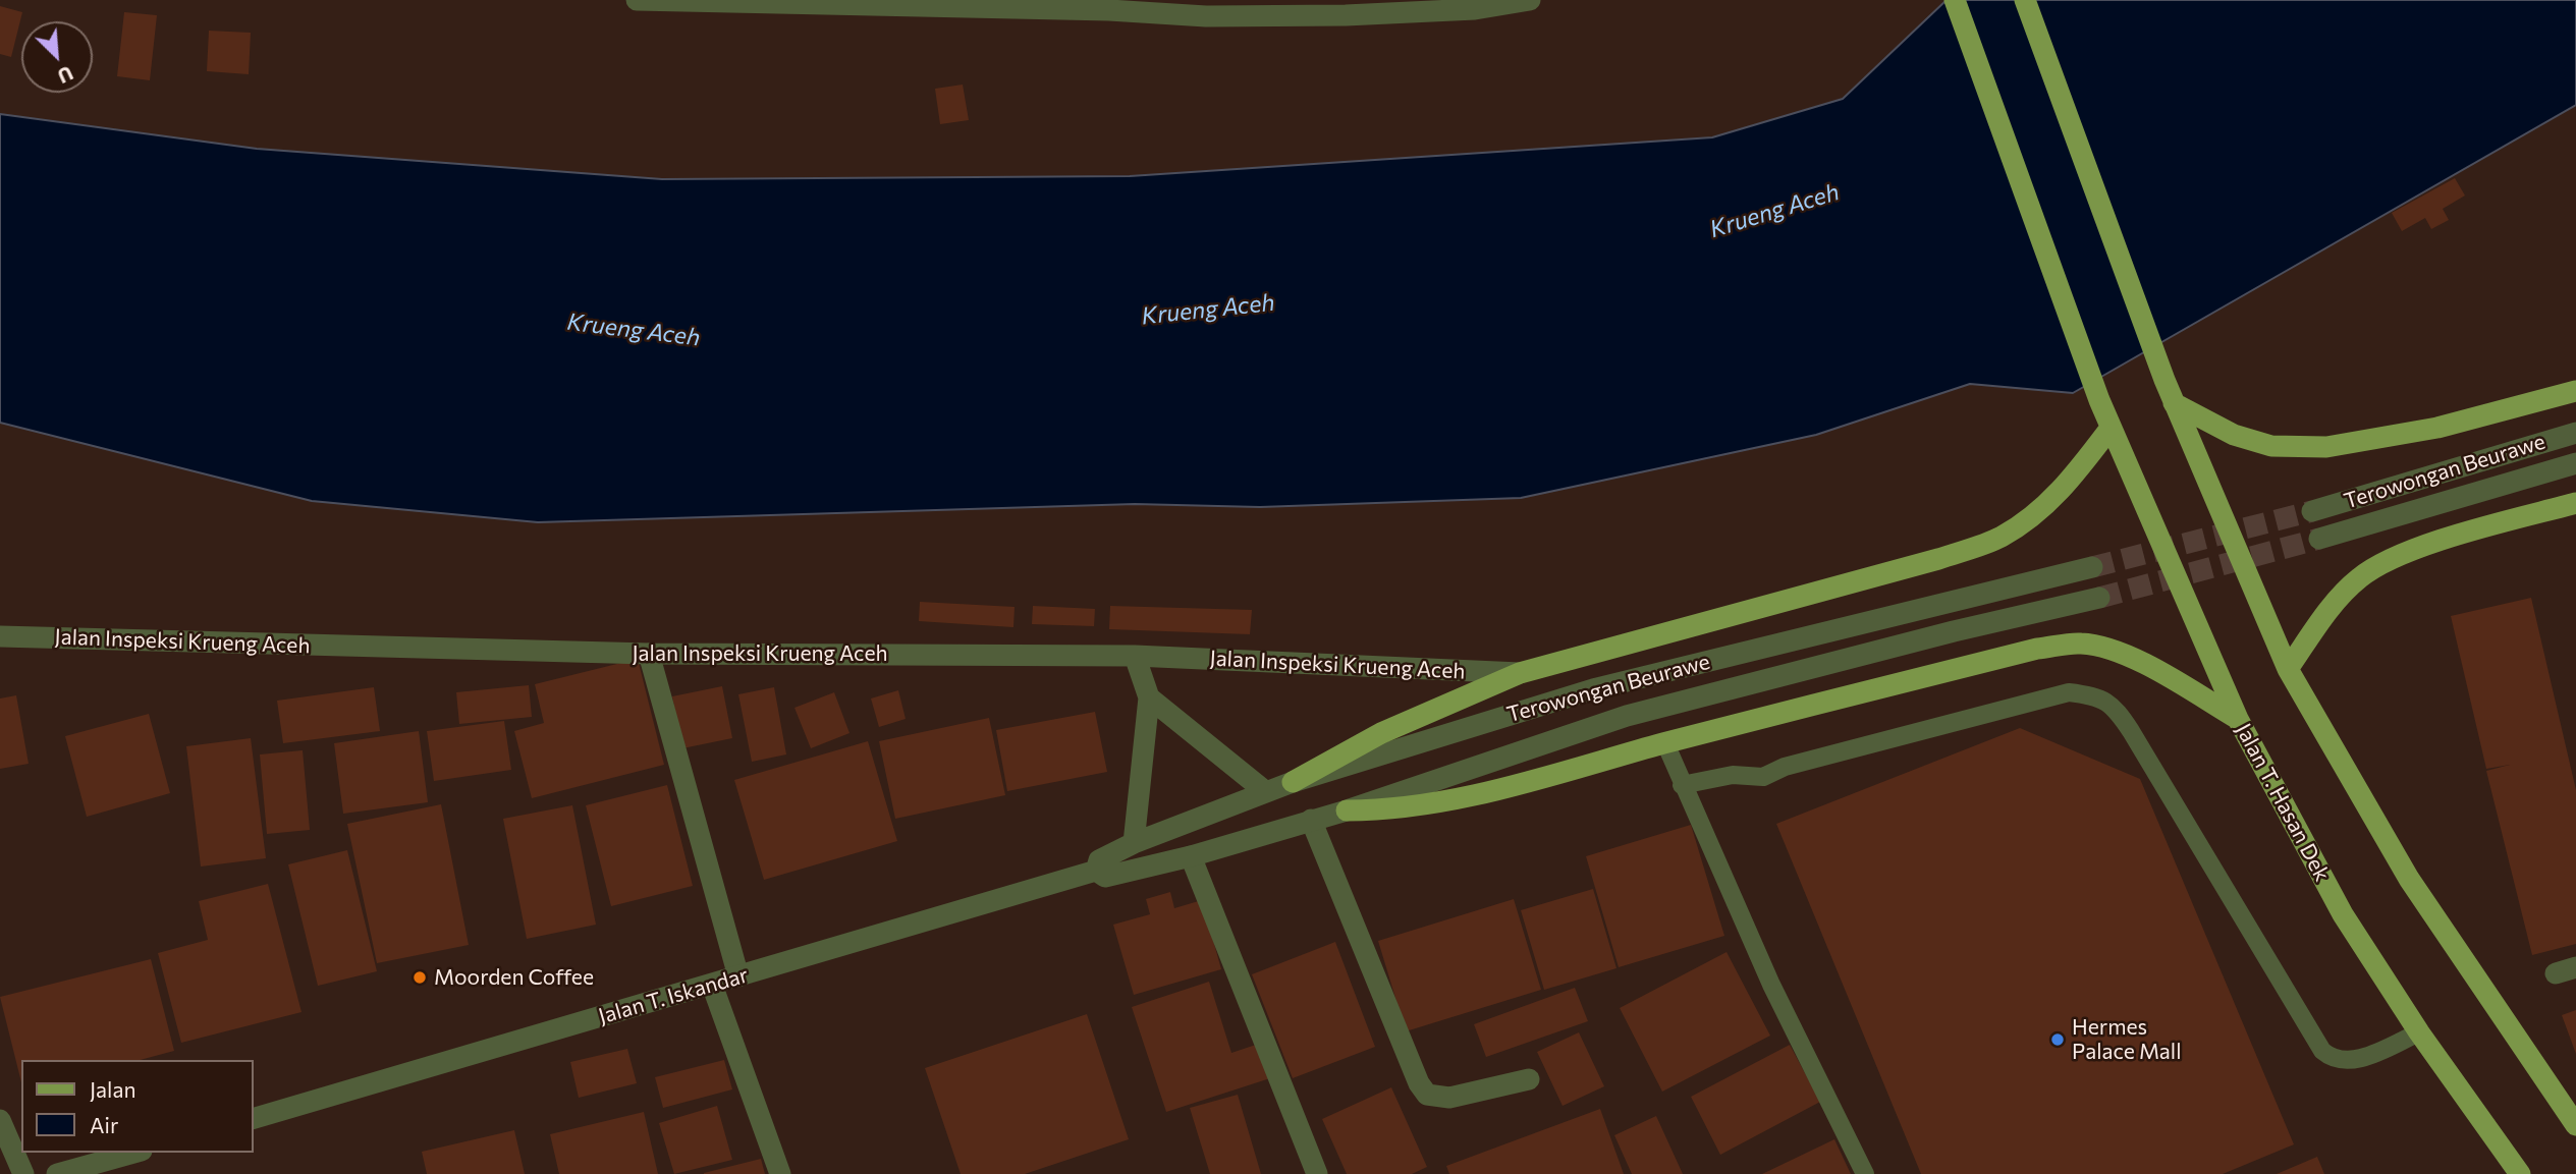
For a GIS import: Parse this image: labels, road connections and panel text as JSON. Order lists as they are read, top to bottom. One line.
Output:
{"streets":{"main road":["Jalan T. Hasan Dek"],"street":["Terowongan Beurawe","Jalan Inspeksi Krueng Aceh","Jalan T. Iskandar"]},"crossings":[["Terowongan Beurawe","Jalan T. Iskandar"]],"water":["Krueng Aceh"],"places":["Moorden Coffee","Hermes Palace Mall"],"legend":["Jalan","Air"],"north":"bottom right"}
